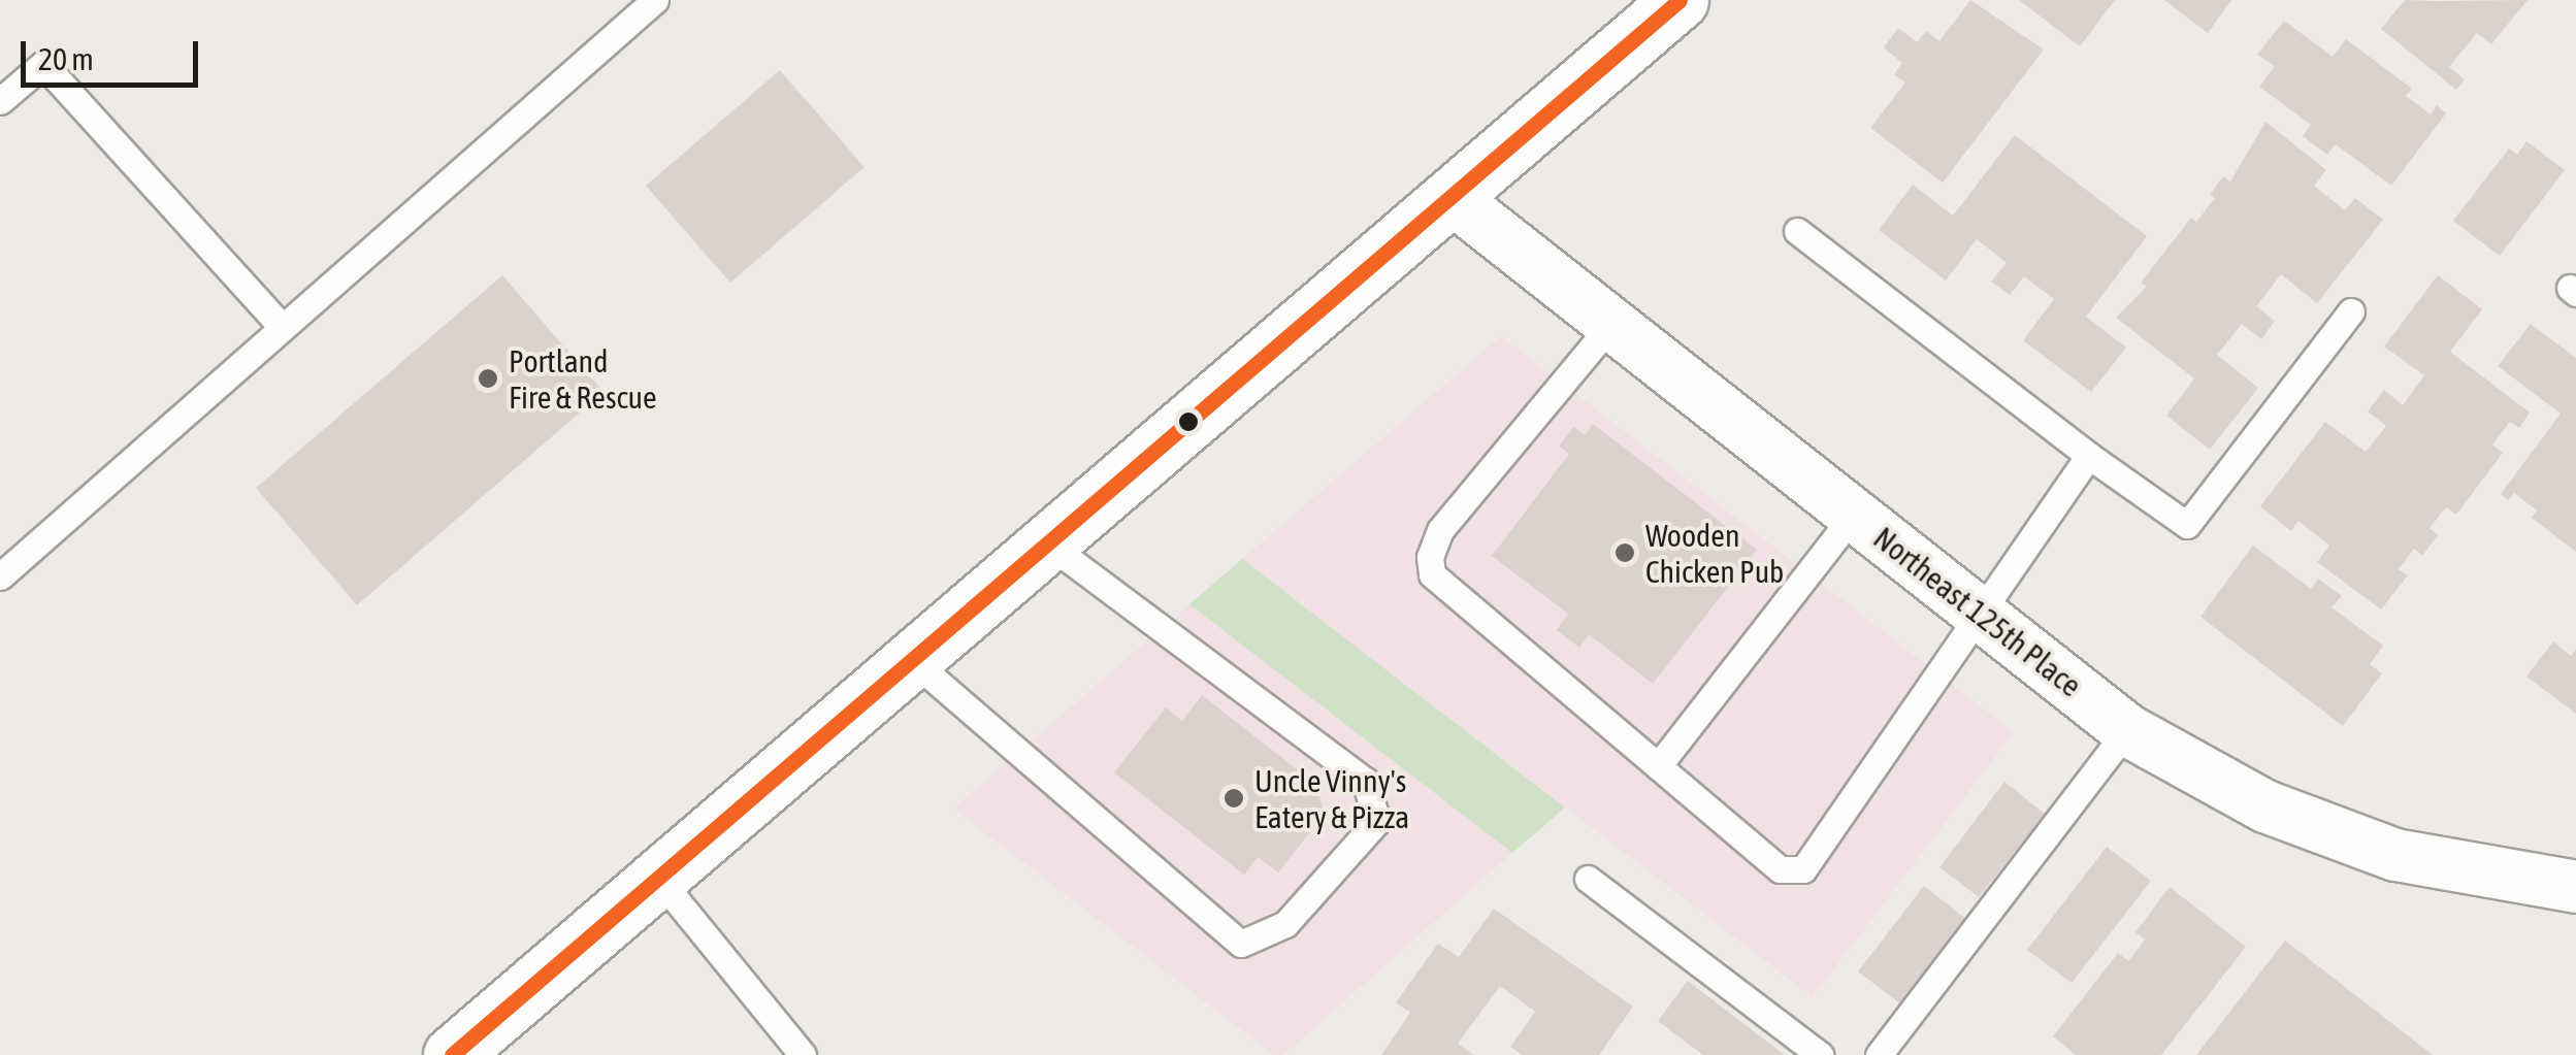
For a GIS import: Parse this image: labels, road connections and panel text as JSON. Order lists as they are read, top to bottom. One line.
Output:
{"streets":{"street":["Northeast 125th Place"]},"places":["Portland Fire & Rescue","Wooden Chicken Pub","Uncle Vinny's Eatery & Pizza"],"scale_bar":"20 m"}
